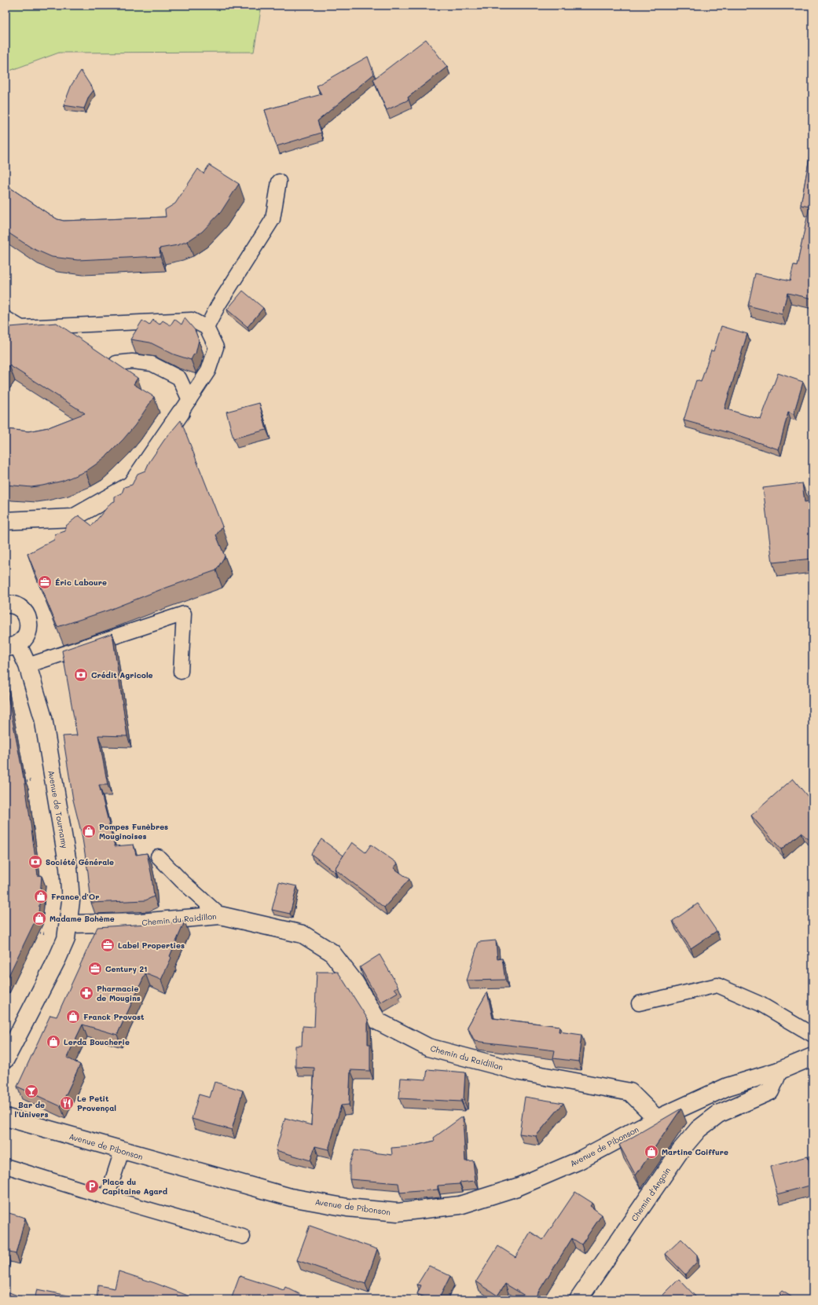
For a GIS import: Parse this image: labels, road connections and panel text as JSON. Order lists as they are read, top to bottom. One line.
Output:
{"streets":{"street":["Avenue de Tournamy","Chemin du Raidillon","Avenue de Pibonson","Chemin d'Angoin"]},"crossings":[["Avenue de Tournamy","Chemin du Raidillon"],["Chemin du Raidillon","Avenue de Pibonson"],["Avenue de Pibonson","Chemin d'Angoin"]],"places":{"office":["Éric Laboure","Label Properties","Century 21"],"bank":["Crédit Agricole","Société Générale"],"shop":["Pompes Funèbres Mouginoises","France d'Or","Madame Bohème","Franck Provost","Lerda Boucherie","Martine Coiffure"],"pharmacy":["Pharmacie de Mougins"],"bar":["Bar de l'Univers"],"restaurant":["Le Petit Provençal"],"parking":["Place du Capitaine Agard"]}}
